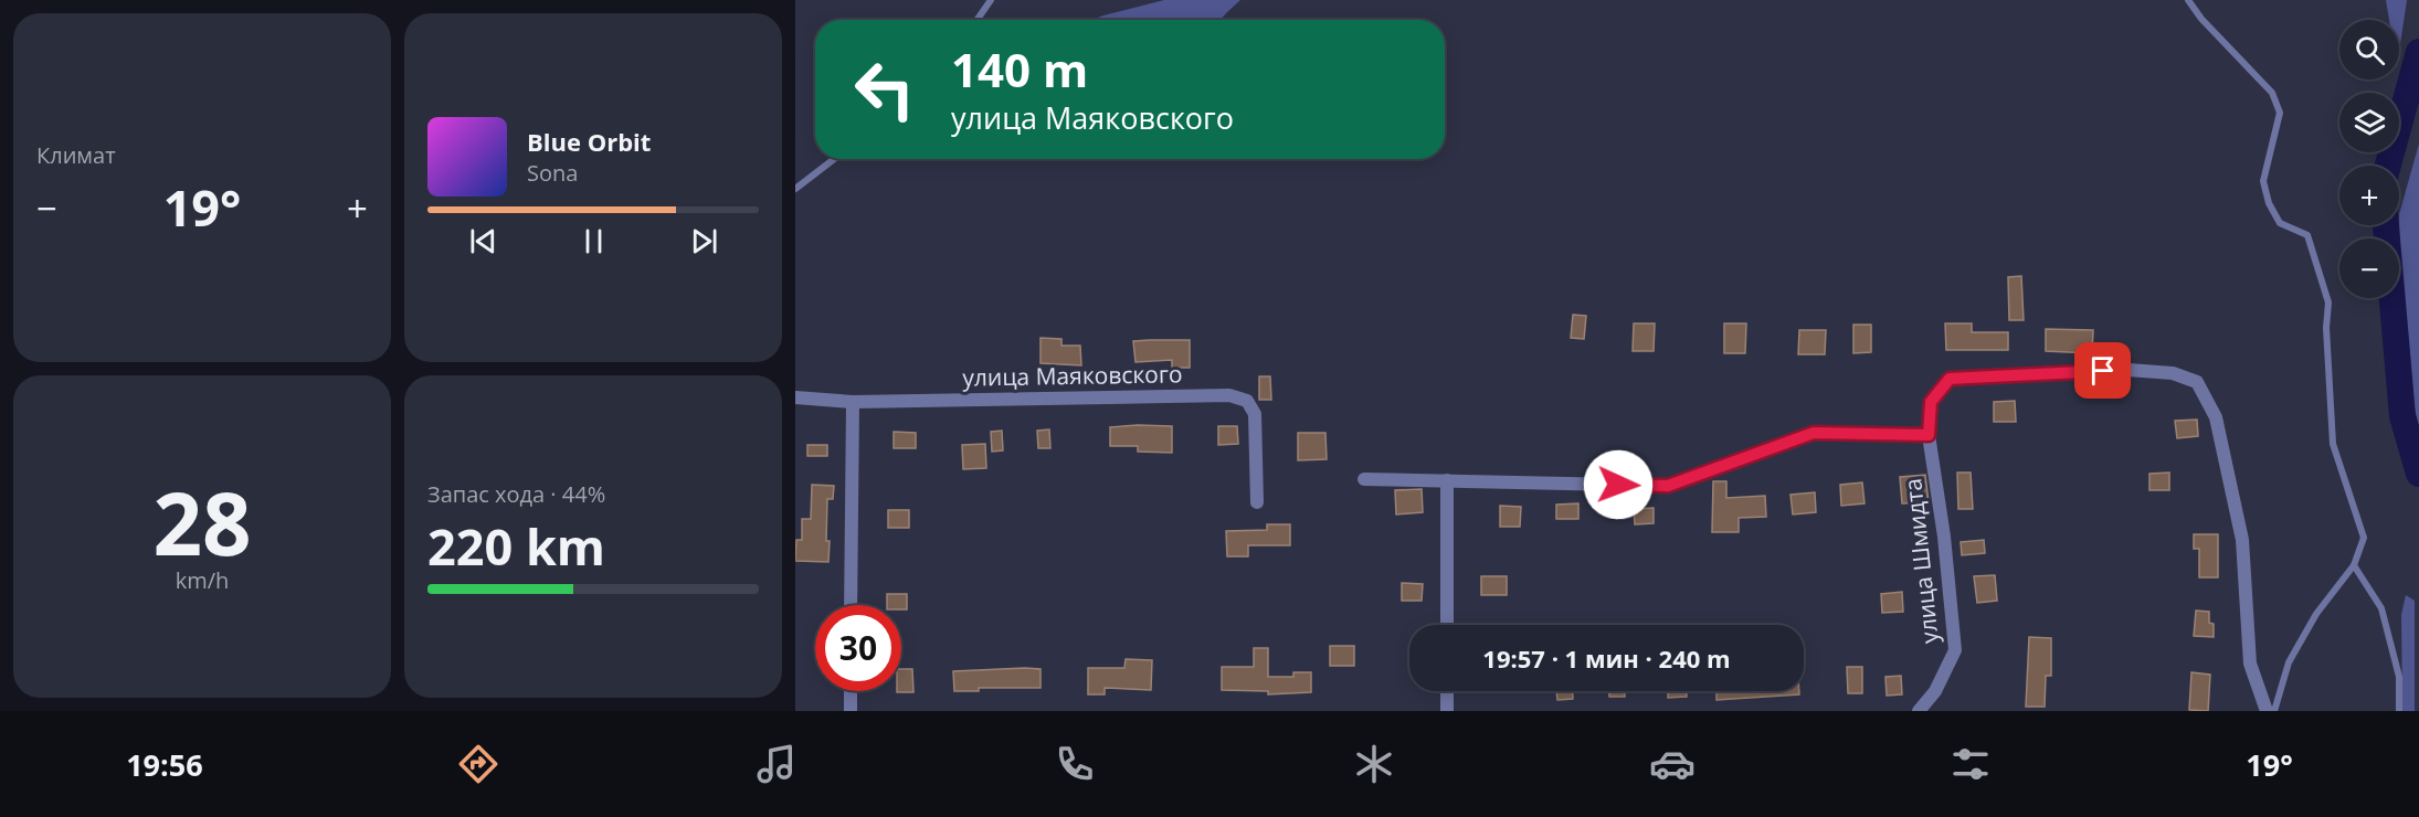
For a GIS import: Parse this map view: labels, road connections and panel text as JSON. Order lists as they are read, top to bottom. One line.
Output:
{"streets":{"street":["улица Маяковского","улица Шмидта"]},"page":{"tile":["Климат",["28","km/h"],["Запас хода · 44%","220 km"]],"map_buttons":["+","−"],"turn":["140 m","улица Маяковского"],"song":["Blue Orbit","Sona"],"heat":["−","19°","+"],"limit":"30","trip":"19:57 · 1 мин · 240 m","tabs":["19:56","19°"]}}
